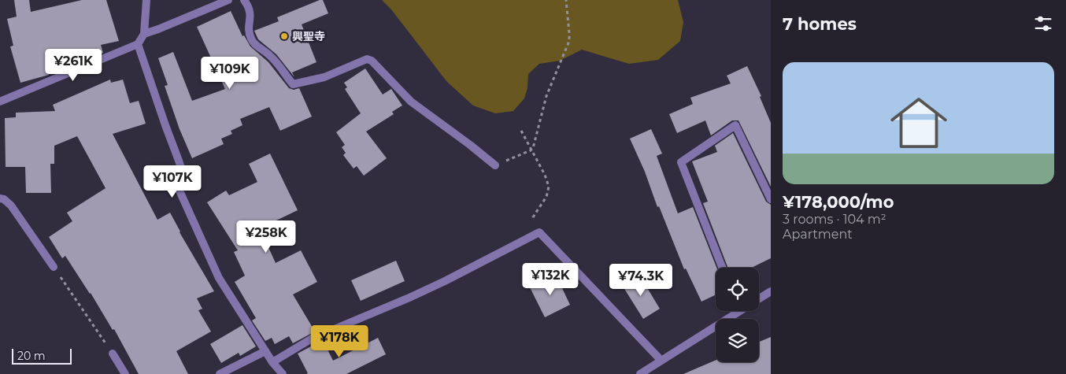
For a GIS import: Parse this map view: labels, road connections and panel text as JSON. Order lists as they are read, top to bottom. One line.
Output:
{"places":["興聖寺"],"scale_bar":"20 m","page":{"heading":"7 homes","list":[{"name":"¥178,000/mo","note":"3 rooms · 104 m² · Apartment"}],"price":["¥261K","¥109K","¥107K","¥258K","¥132K","¥74.3K","¥178K"],"scale":"20 m"}}
